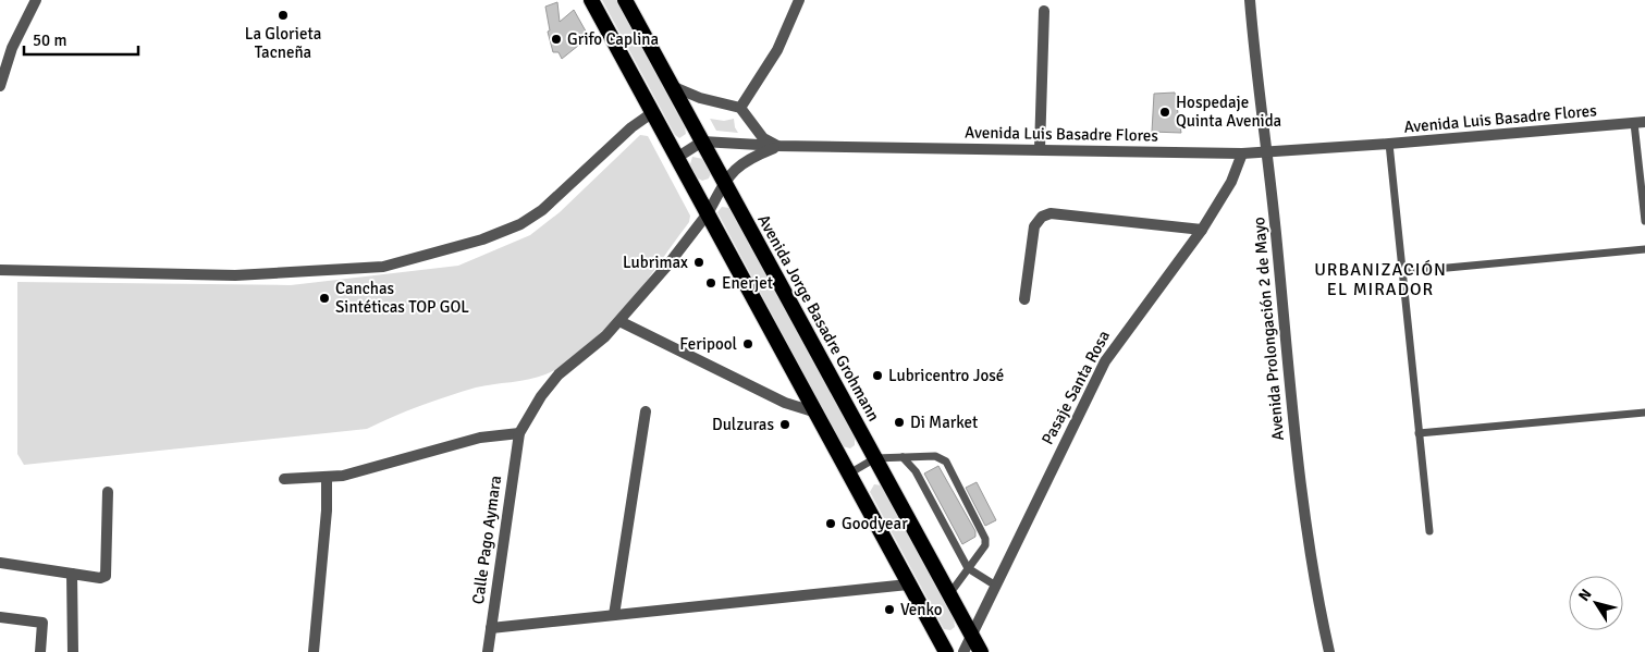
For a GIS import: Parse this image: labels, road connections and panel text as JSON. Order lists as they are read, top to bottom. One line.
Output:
{"streets":{"highway":["Avenida Jorge Basadre Grohmann"],"street":["Avenida Luis Basadre Flores","Avenida Prolongación 2 de Mayo","Pasaje Santa Rosa","Calle Pago Aymara"]},"crossings":[["Avenida Luis Basadre Flores","Avenida Jorge Basadre Grohmann"],["Avenida Luis Basadre Flores","Avenida Prolongación 2 de Mayo"],["Avenida Luis Basadre Flores","Pasaje Santa Rosa"],["Avenida Jorge Basadre Grohmann","Pasaje Santa Rosa"]],"districts":["URBANIZACIÓN EL MIRADOR"],"places":["La Glorieta Tacneña","Grifo Caplina","Hospedaje Quinta Avenida","Lubrimax","Enerjet","Canchas Sintéticas TOP GOL","Feripool","Lubricentro José","Di Market","Dulzuras","Goodyear","Venko"],"scale_bar":"50 m","north":"top left"}
